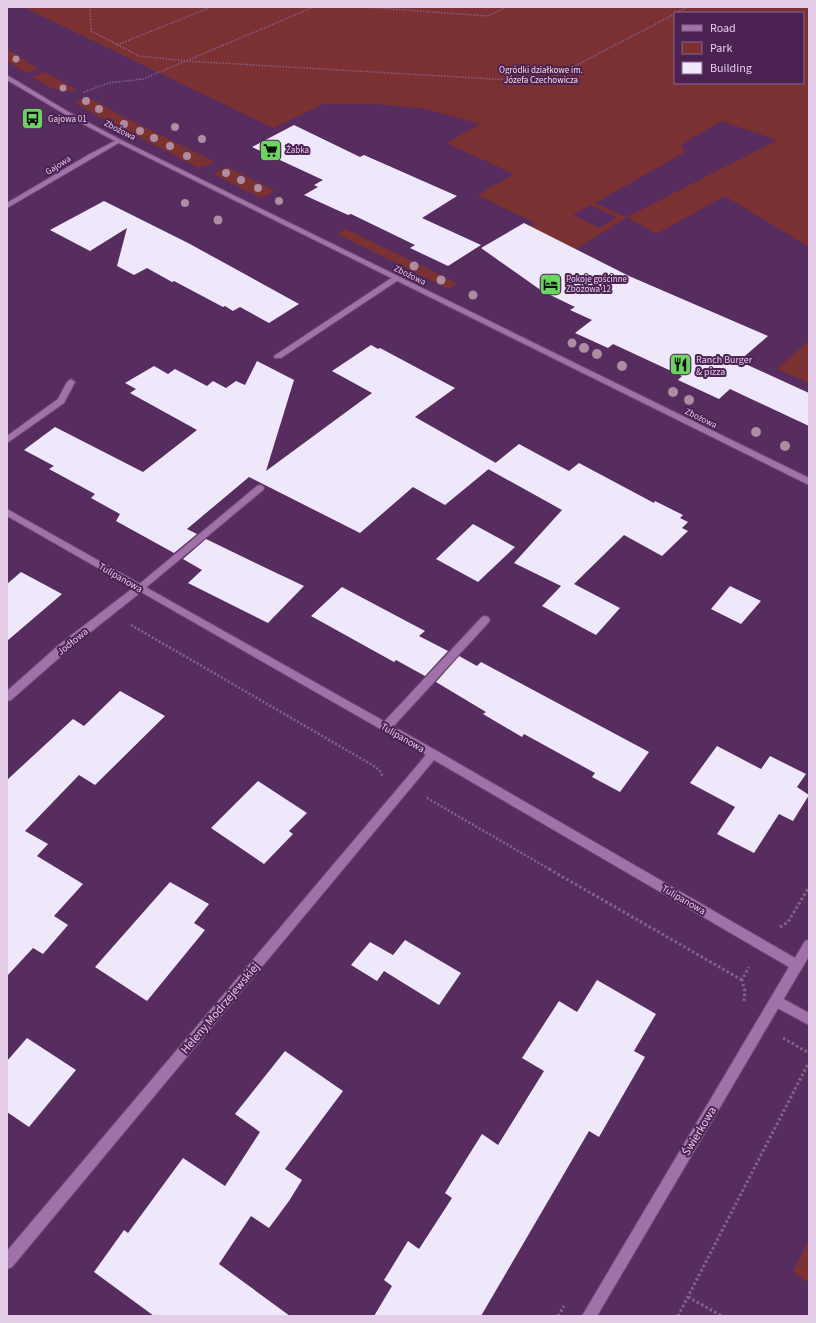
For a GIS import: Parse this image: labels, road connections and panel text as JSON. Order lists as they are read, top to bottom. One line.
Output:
{"streets":{"street":["Zbożowa","Gajowa","Tulipanowa","Jodłowa","Heleny Modrzejewskiej","Świerkowa"]},"crossings":[["Zbożowa","Gajowa"],["Tulipanowa","Jodłowa"],["Tulipanowa","Heleny Modrzejewskiej"],["Tulipanowa","Świerkowa"]],"parks":["Ogródki działkowe im. Józefa Czechowicza"],"places":{"bus stop":["Gajowa 01"],"supermarket":["Żabka"],"hotel":["Pokoje gościnne Zbożowa 12"],"restaurant":["Ranch Burger & pizza"]},"legend":["Road","Park","Building"]}
